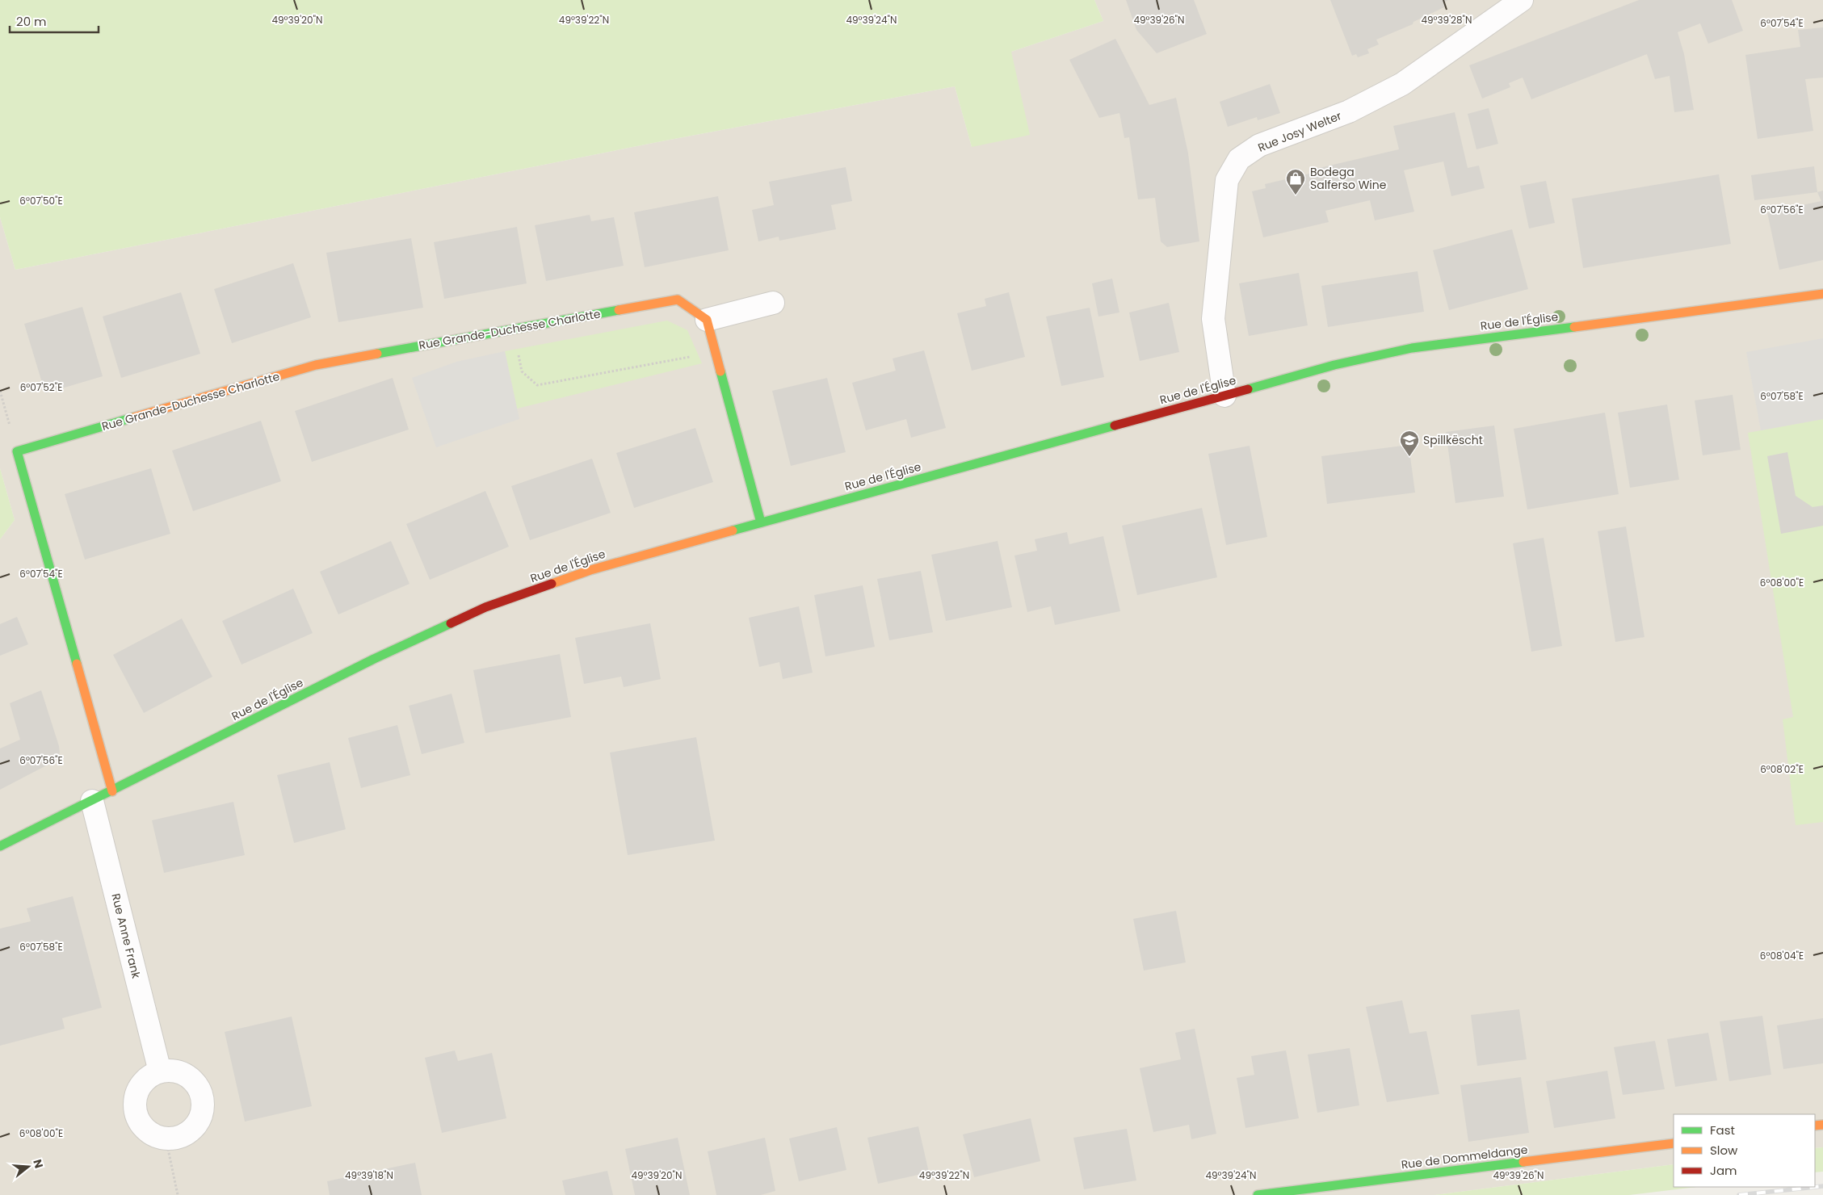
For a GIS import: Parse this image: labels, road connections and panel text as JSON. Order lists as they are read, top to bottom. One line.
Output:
{"streets":{"street":["Rue Josy Welter","Rue de l'Église","Rue Grande-Duchesse Charlotte","Rue Anne Frank","Rue de Dommeldange"]},"crossings":[["Rue Josy Welter","Rue de l'Église"],["Rue de l'Église","Rue Anne Frank"]],"places":{"shop":["Bodega Salferso Wine"],"school or university":["Spillkëscht"]},"legend":["Fast","Slow","Jam"],"scale_bar":"20 m","north":"right","coordinates":["49°39'20\"N","49°39'22\"N","49°39'24\"N","49°39'26\"N","49°39'28\"N","6°07'54\"E","6°07'50\"E","6°07'56\"E","6°07'52\"E","6°07'58\"E","6°08'00\"E","6°08'02\"E","6°08'04\"E","49°39'18\"N"]}
